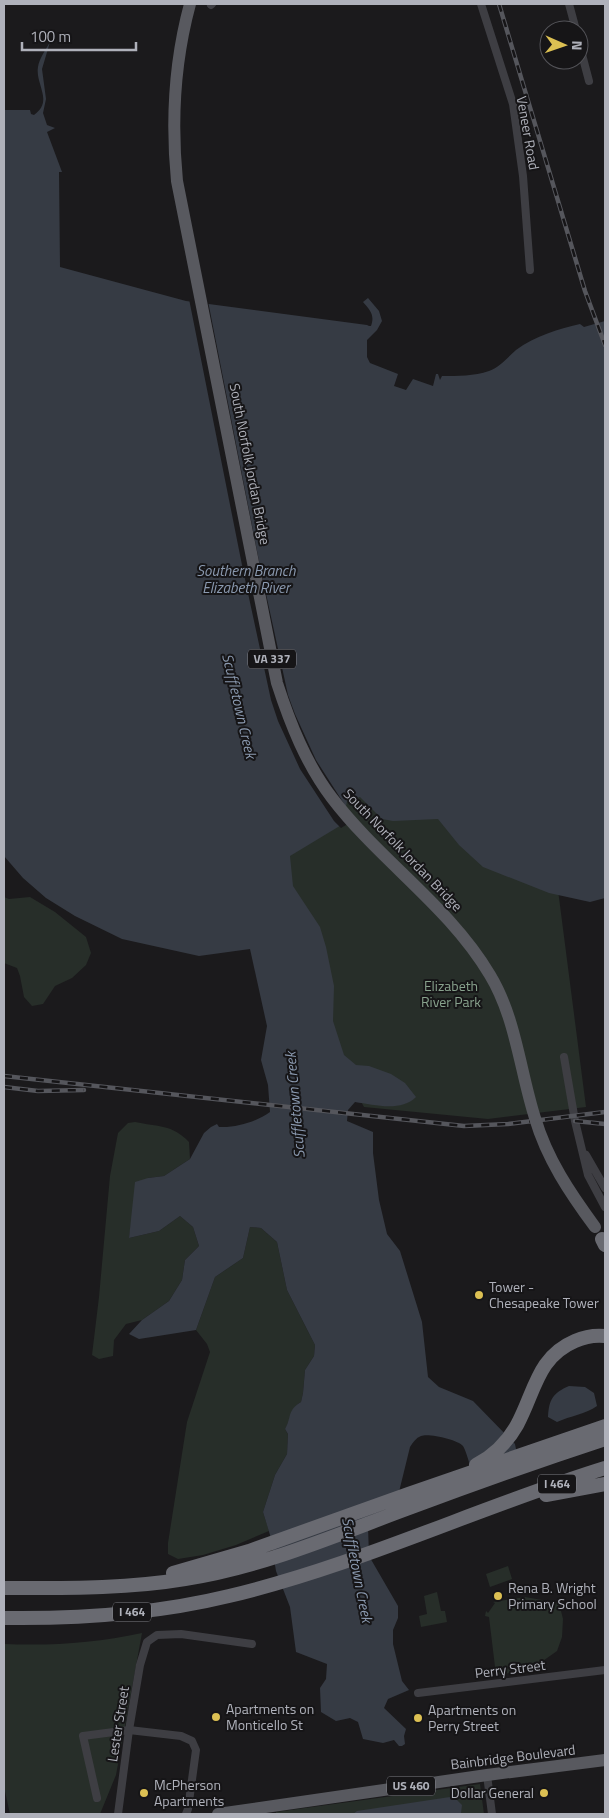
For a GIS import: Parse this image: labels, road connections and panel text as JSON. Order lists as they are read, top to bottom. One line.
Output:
{"streets":{"highway":["I 464"],"main road":["South Norfolk Jordan Bridge","VA 337","Bainbridge Boulevard","US 460"],"street":["Veneer Road","Perry Street","Lester Street"]},"water":["Southern Branch Elizabeth River","Scuffletown Creek"],"parks":["Elizabeth River Park"],"places":["Tower - Chesapeake Tower","Rena B. Wright Primary School","Apartments on Monticello St","Apartments on Perry Street","McPherson Apartments","Dollar General"],"scale_bar":"100 m","north":"right"}
